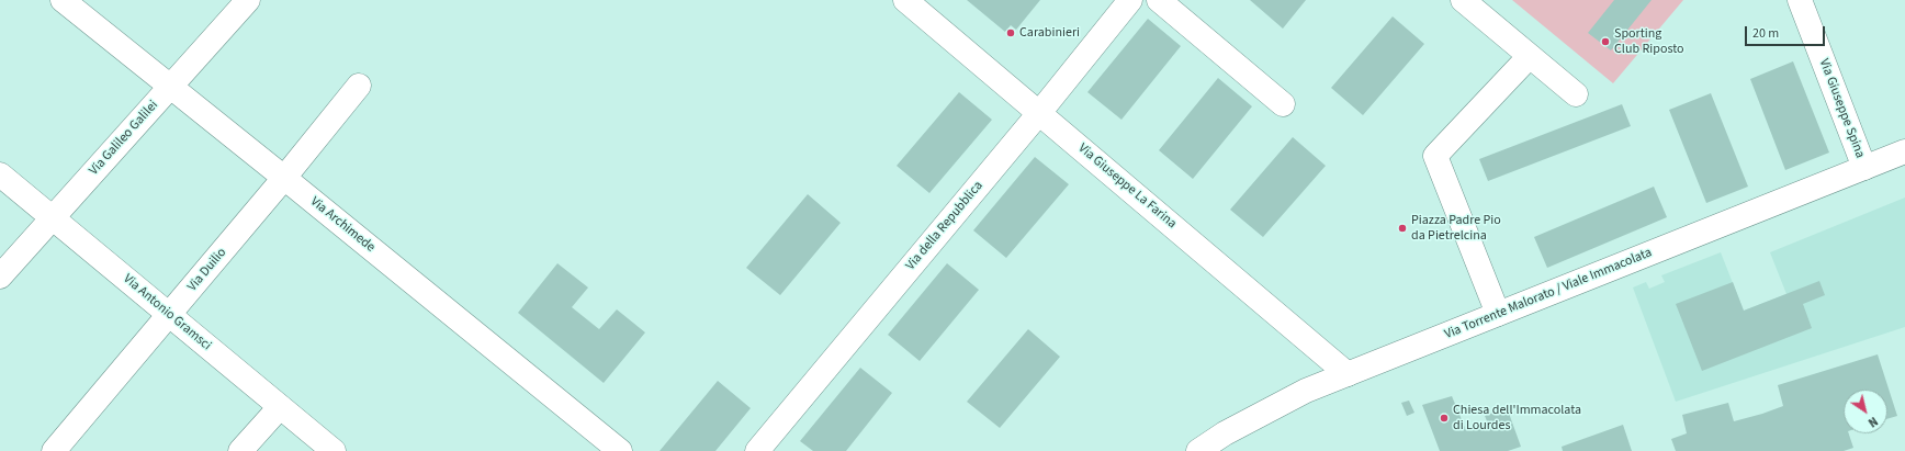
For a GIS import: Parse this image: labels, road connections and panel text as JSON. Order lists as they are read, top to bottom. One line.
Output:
{"streets":{"street":["Via Giuseppe Spina","Via Galileo Galilei","Via Giuseppe La Farina","Via Archimede","Via della Repubblica","Via Duilio","Via Torrente Malorato / Viale Immacolata","Via Antonio Gramsci"]},"crossings":[["Via Giuseppe Spina","Via Torrente Malorato / Viale Immacolata"],["Via Galileo Galilei","Via Archimede"],["Via Galileo Galilei","Via Antonio Gramsci"],["Via Giuseppe La Farina","Via della Repubblica"],["Via Giuseppe La Farina","Via Torrente Malorato / Viale Immacolata"],["Via Archimede","Via Duilio"],["Via Duilio","Via Antonio Gramsci"]],"places":["Carabinieri","Sporting Club Riposto","Piazza Padre Pio da Pietrelcina","Chiesa dell'Immacolata di Lourdes"],"scale_bar":"20 m","north":"bottom right"}
